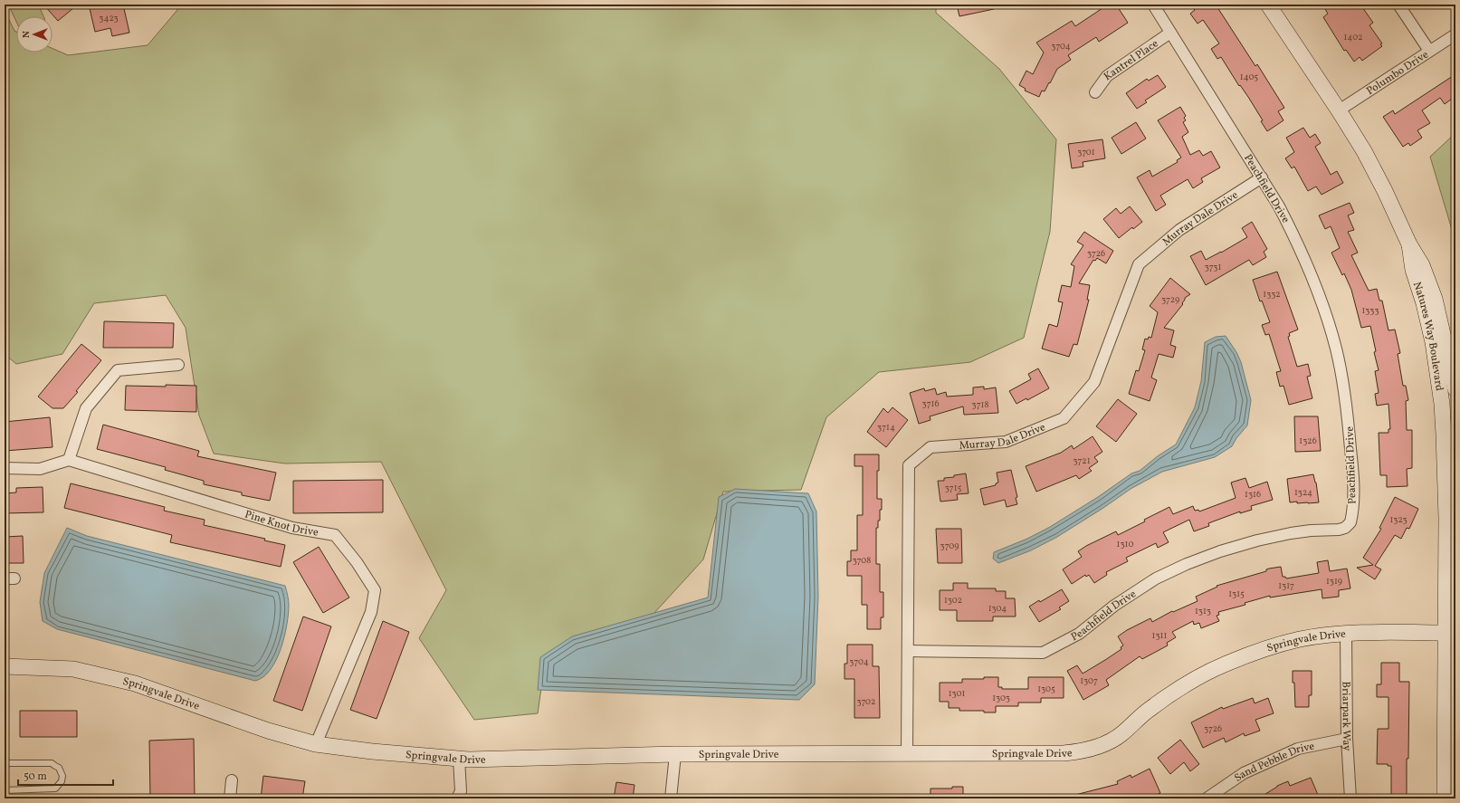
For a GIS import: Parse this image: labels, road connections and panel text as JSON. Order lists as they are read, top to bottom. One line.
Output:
{"streets":{"street":["Kantrel Place","Polumbo Drive","Peachfield Drive","Murray Dale Drive","Natures Way Boulevard","Pine Knot Drive","Springvale Drive","Briarpark Way","Sand Pebble Drive"]},"crossings":[["Kantrel Place","Peachfield Drive"],["Polumbo Drive","Natures Way Boulevard"],["Peachfield Drive","Murray Dale Drive"],["Murray Dale Drive","Springvale Drive"],["Natures Way Boulevard","Springvale Drive"],["Pine Knot Drive","Springvale Drive"],["Springvale Drive","Briarpark Way"],["Briarpark Way","Sand Pebble Drive"]],"house_numbers":["3423","1402","3704","1405","3701","3726","3731","1332","3729","1333","3716","3718","3714","1326","3721","3715","1324","1316","1323","1310","3709","3708","1319","1317","1315","1302","1304","1313","1311","3704","1307","1305","1301","1303","3702","3726"],"scale_bar":"50 m","north":"left"}
